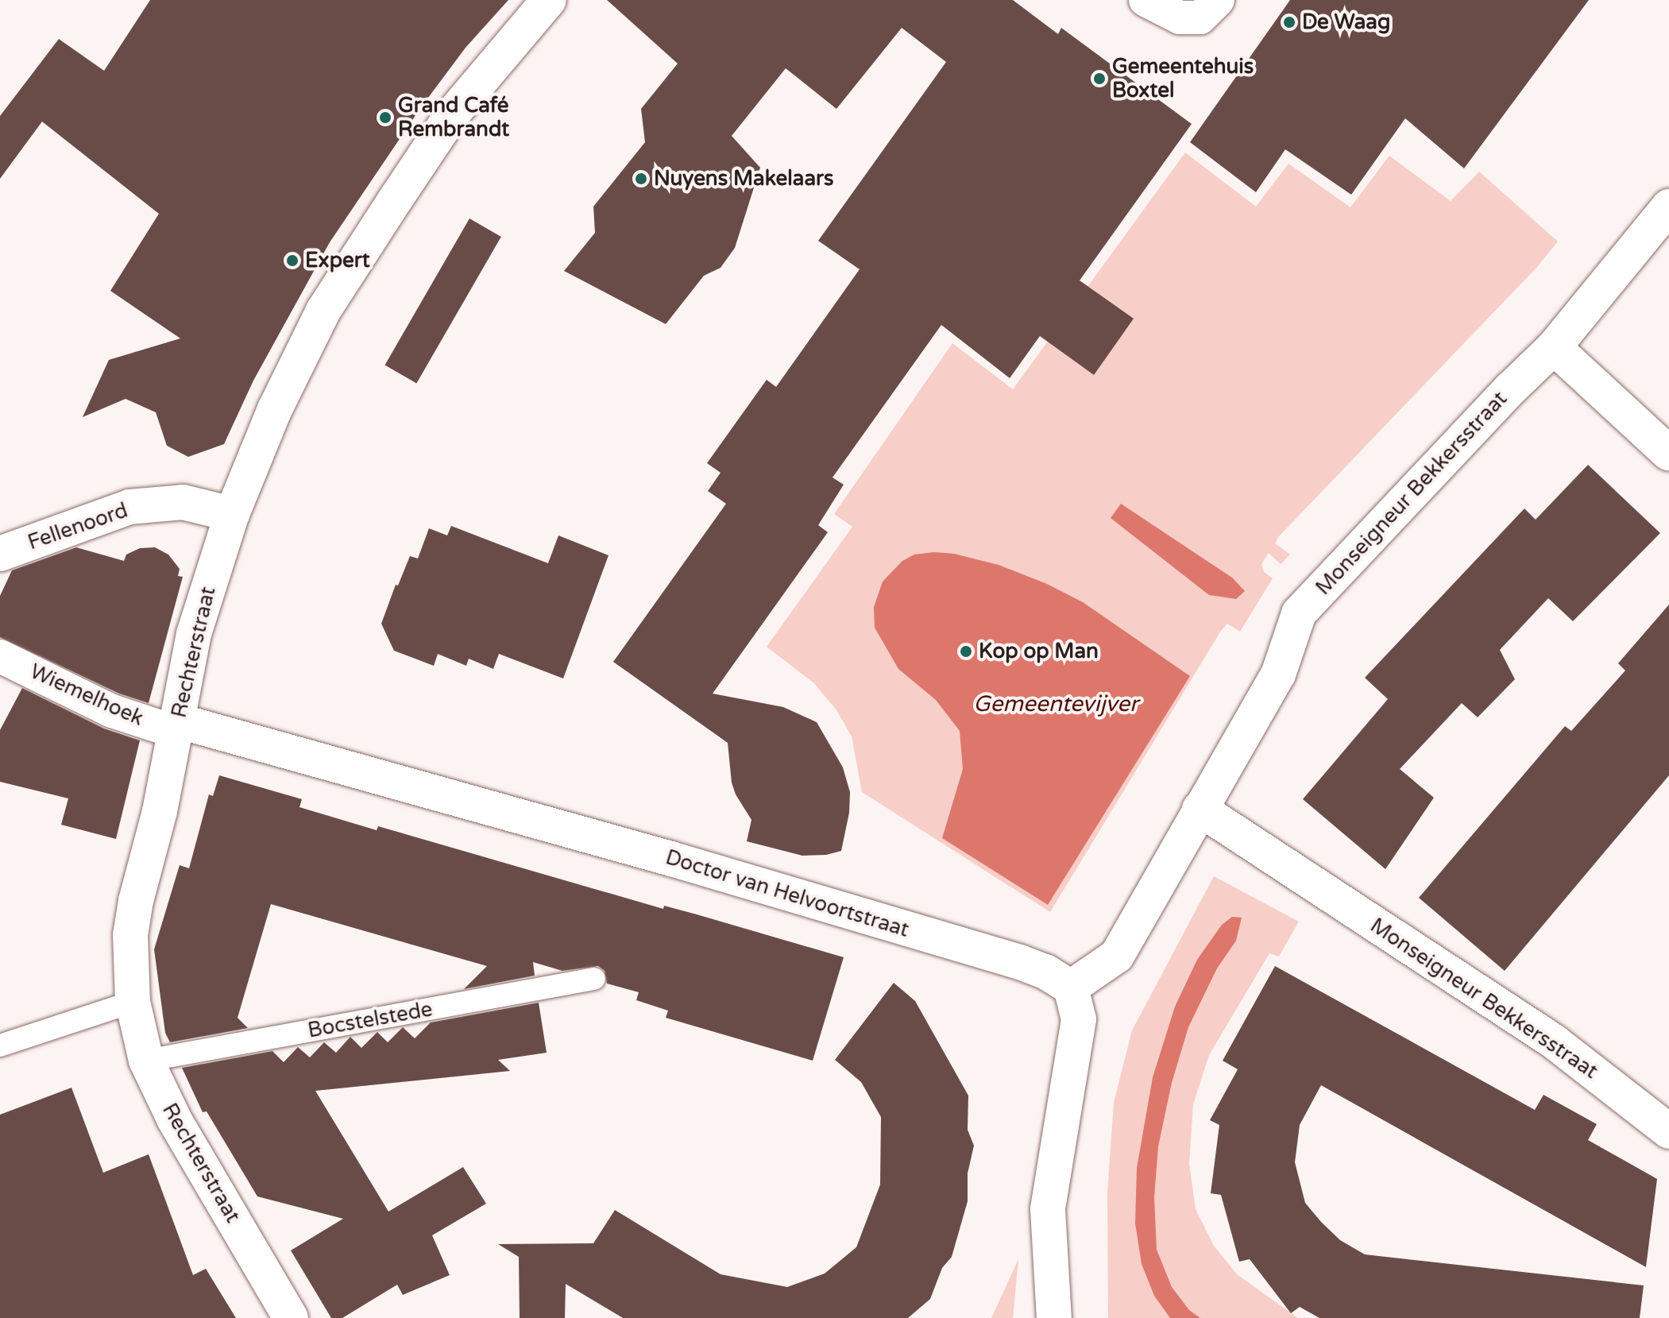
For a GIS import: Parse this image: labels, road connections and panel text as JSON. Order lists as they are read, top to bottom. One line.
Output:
{"streets":{"street":["Monseigneur Bekkersstraat","Fellenoord","Rechterstraat","Wiemelhoek","Doctor van Helvoortstraat"],"lane":["Bocstelstede"]},"crossings":[["Monseigneur Bekkersstraat","Doctor van Helvoortstraat"],["Fellenoord","Rechterstraat"],["Rechterstraat","Wiemelhoek"],["Rechterstraat","Doctor van Helvoortstraat"],["Rechterstraat","Bocstelstede"],["Wiemelhoek","Doctor van Helvoortstraat"]],"water":["Gemeentevijver"],"places":["De Waag","Gemeentehuis Boxtel","Grand Café Rembrandt","Nuyens Makelaars","Expert","Kop op Man"]}
